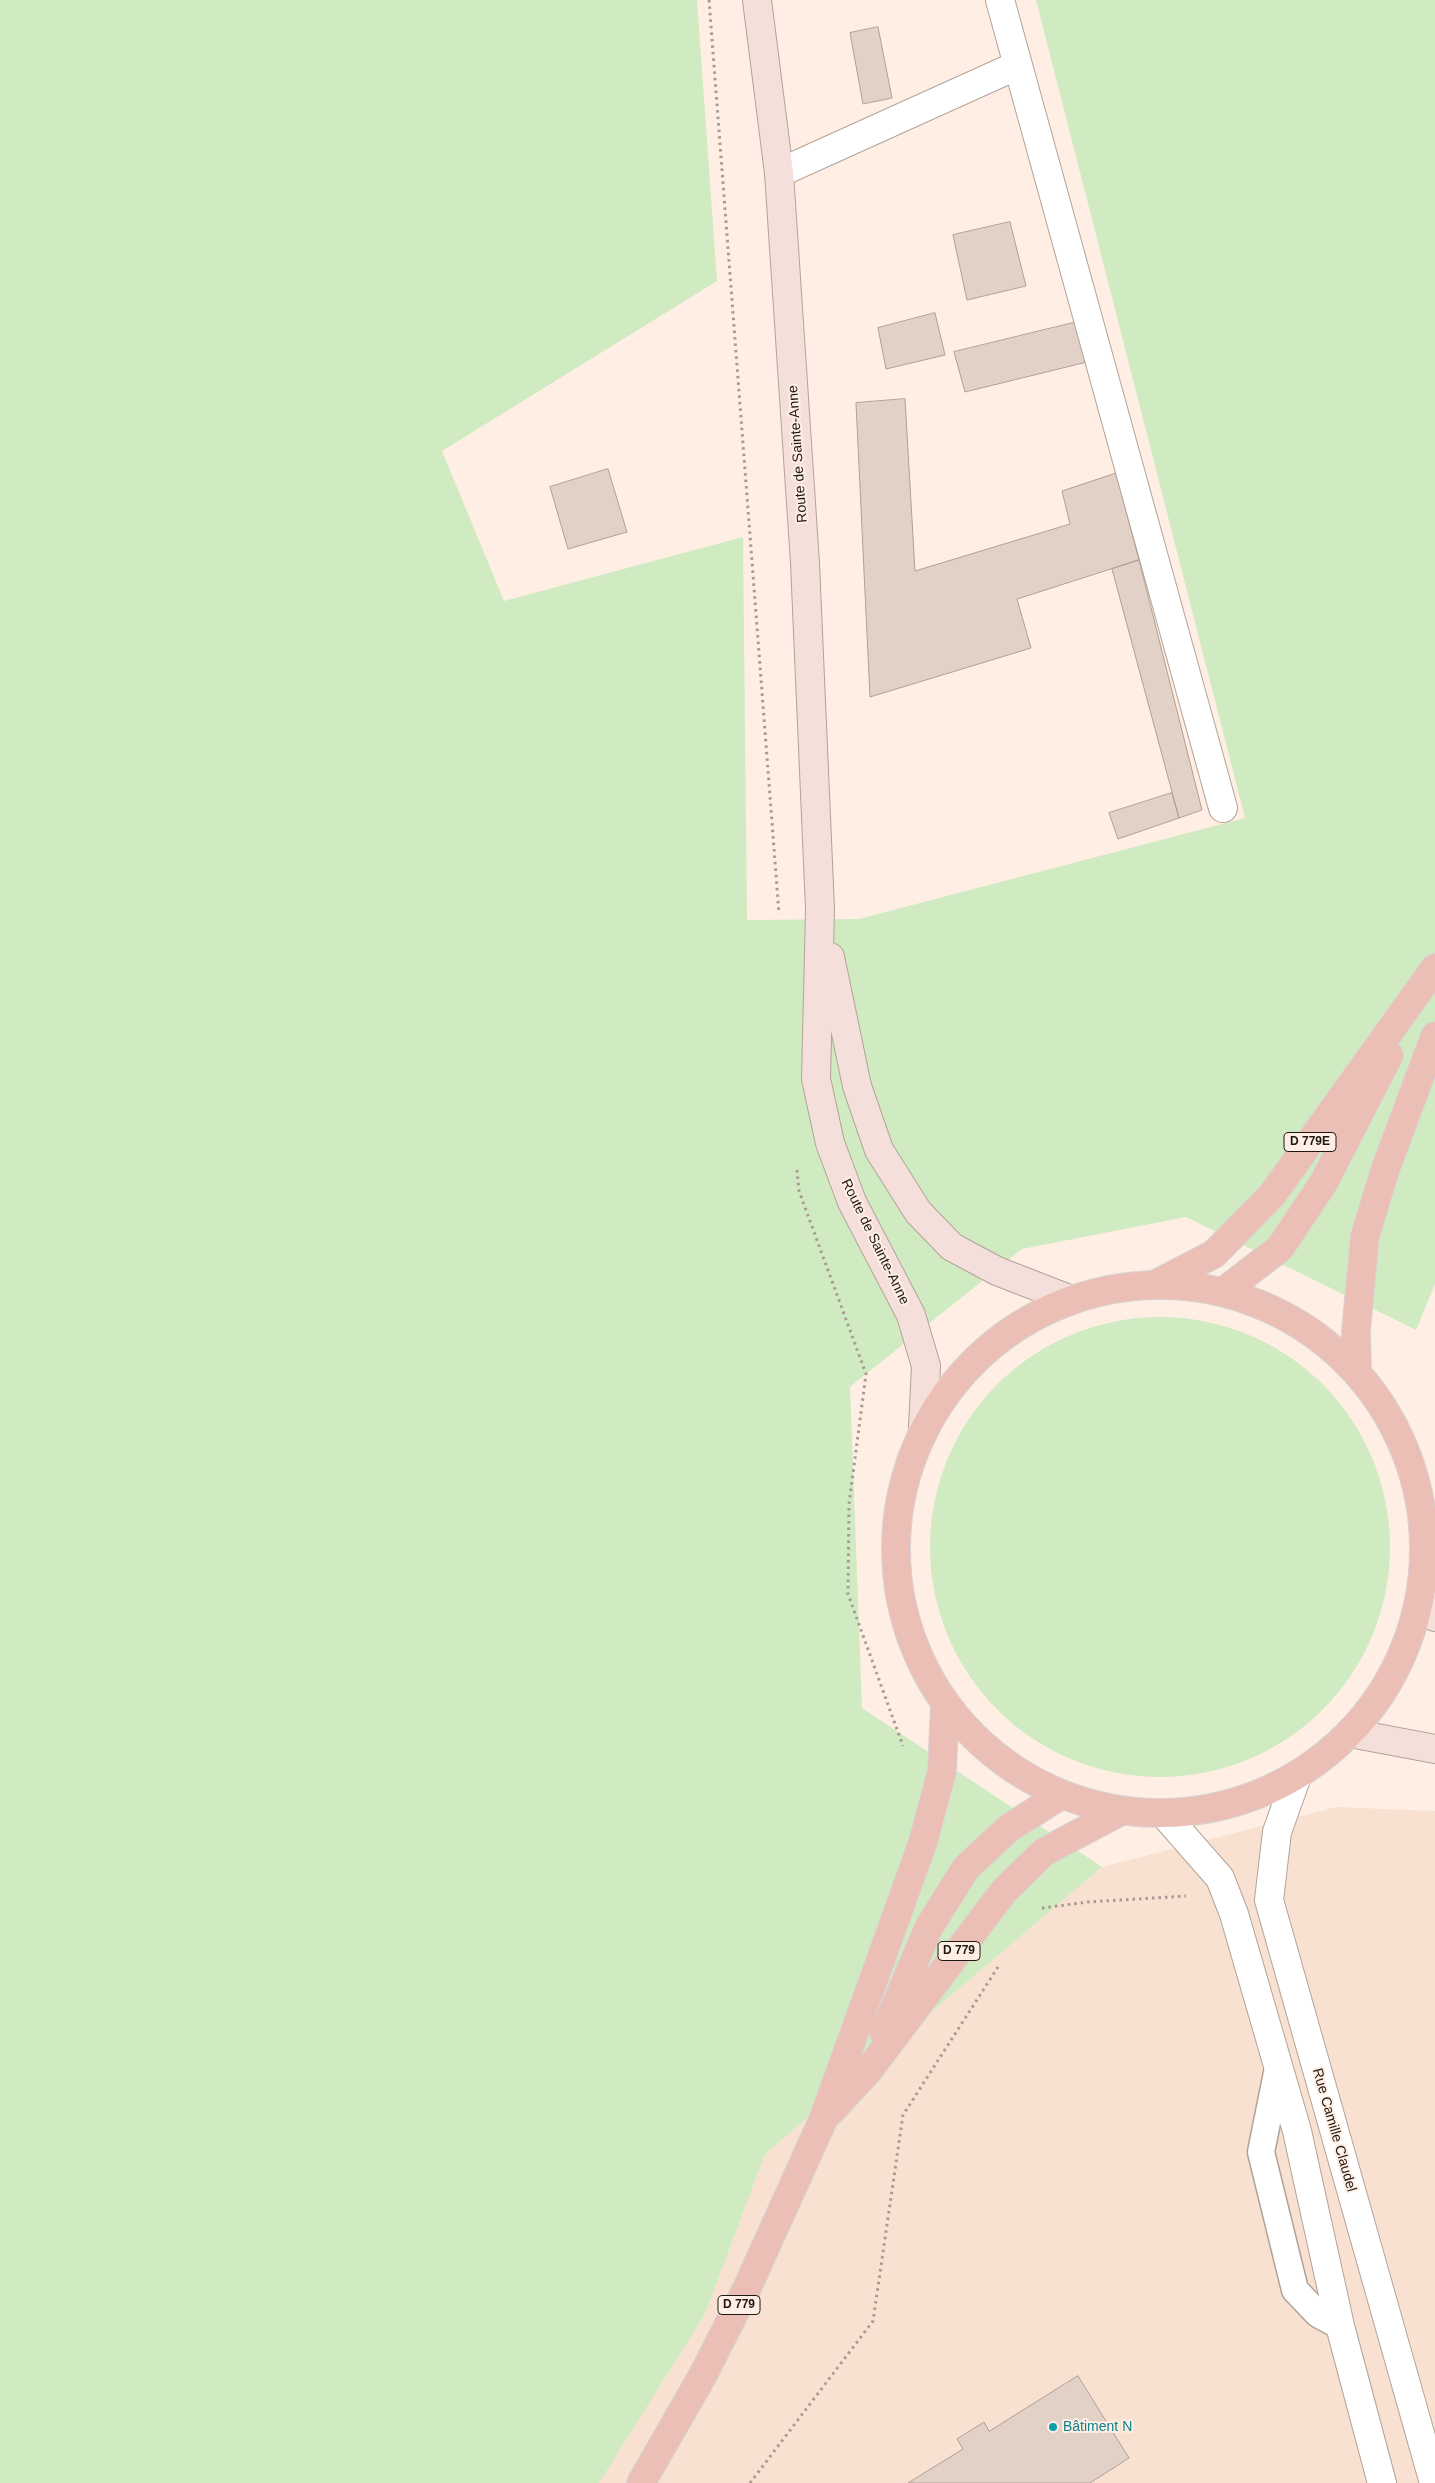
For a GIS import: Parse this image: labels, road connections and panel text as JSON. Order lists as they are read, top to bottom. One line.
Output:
{"streets":{"main road":["Route de Sainte-Anne","D 779E","D 779"],"street":["Rue Camille Claudel"]},"places":["Bâtiment N"]}
